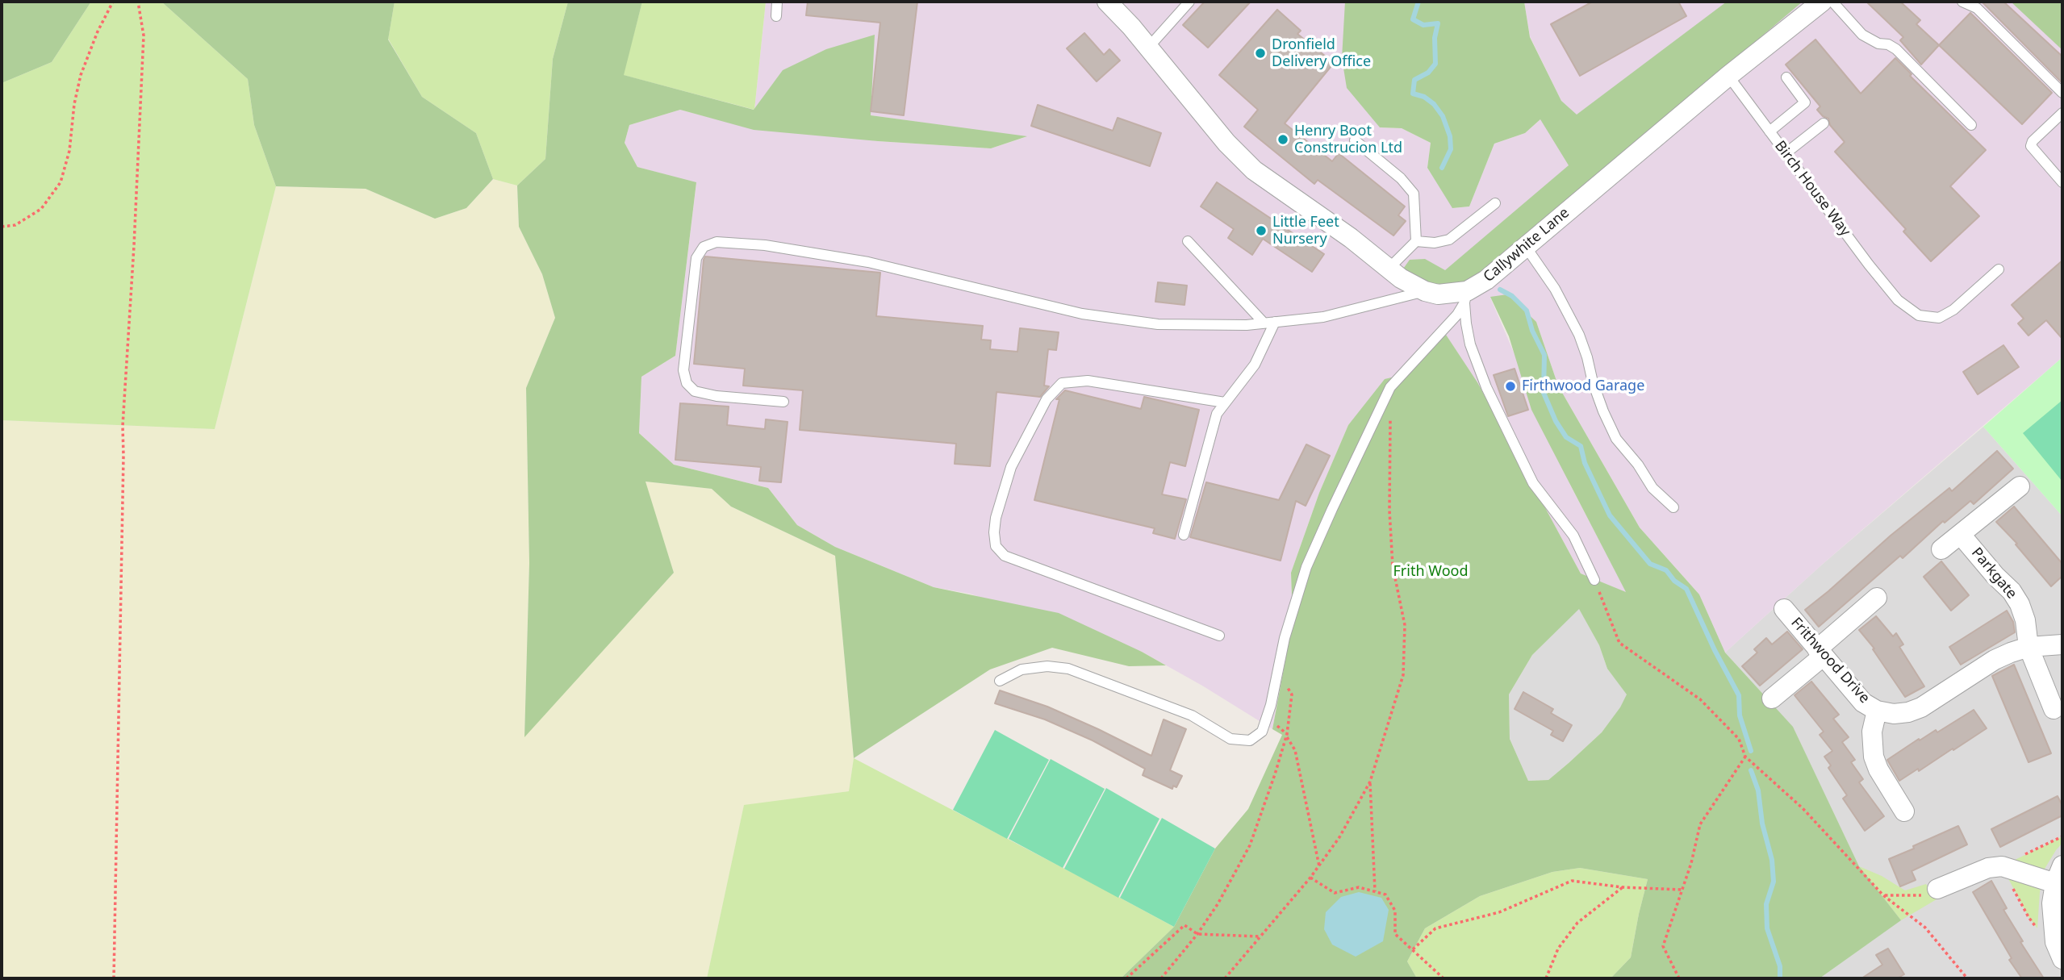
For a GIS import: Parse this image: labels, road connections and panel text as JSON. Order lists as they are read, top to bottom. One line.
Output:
{"streets":{"street":["Callywhite Lane","Parkgate","Frithwood Drive"],"lane":["Birch House Way"]},"crossings":[["Birch House Way","Callywhite Lane"],["Parkgate","Frithwood Drive"]],"parks":["Frith Wood"],"places":["Dronfield Delivery Office","Henry Boot Construcion Ltd","Little Feet Nursery","Firthwood Garage"]}
